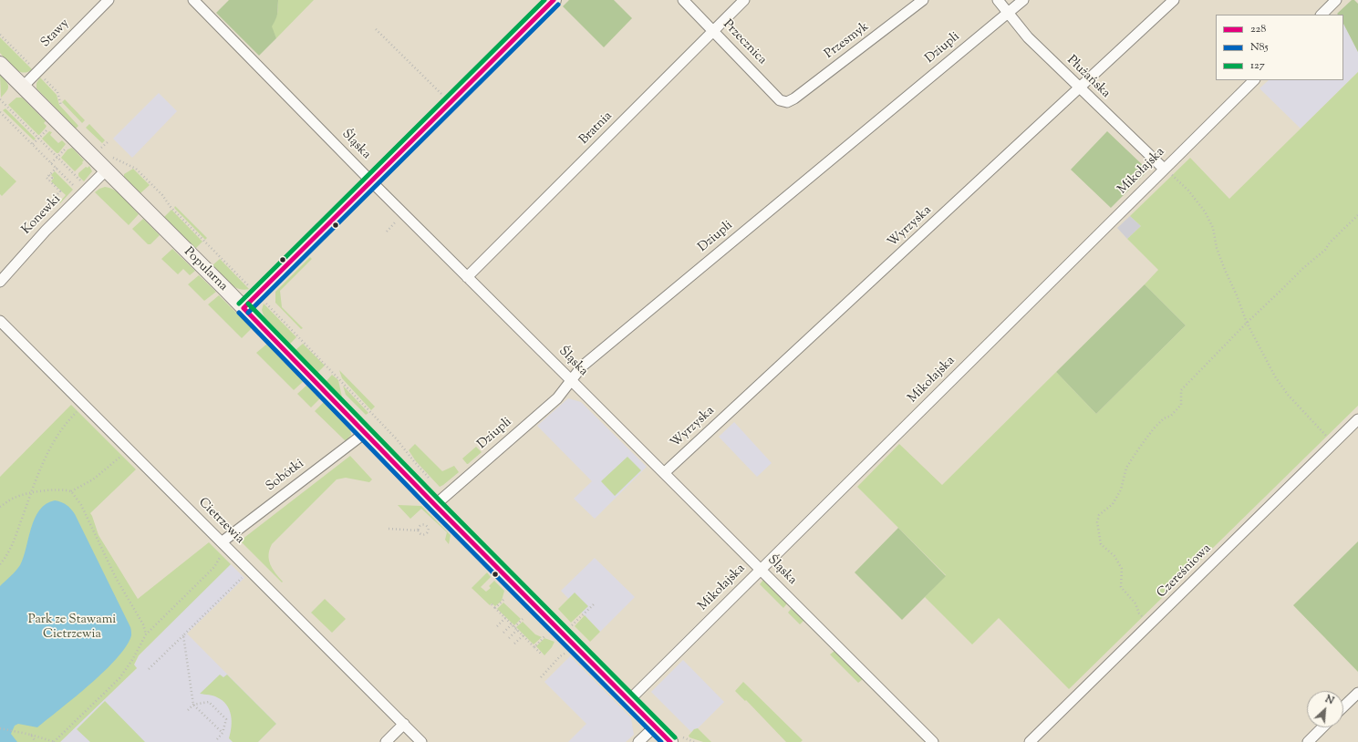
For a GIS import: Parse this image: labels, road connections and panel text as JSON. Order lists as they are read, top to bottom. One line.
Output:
{"streets":{"street":["Stawy","Przesmyk","Przecznica","Dziupli","Płużańska","Bratnia","Śląska","Mikołajska","Konewki","Wyrzyska","Popularna","Sobótki","Cietrzewia","Czereśniowa"]},"crossings":[["Stawy","Popularna"],["Przesmyk","Przecznica"],["Przecznica","Bratnia"],["Dziupli","Płużańska"],["Dziupli","Śląska"],["Dziupli","Popularna"],["Płużańska","Mikołajska"],["Płużańska","Wyrzyska"],["Bratnia","Śląska"],["Śląska","Mikołajska"],["Śląska","Wyrzyska"],["Mikołajska","Popularna"],["Konewki","Popularna"],["Popularna","Sobótki"],["Sobótki","Cietrzewia"]],"parks":["Park ze Stawami Cietrzewia"],"lines":["transit line 228","transit line 127","transit line N85"],"legend":["228","N85","127"],"north":"top right"}
